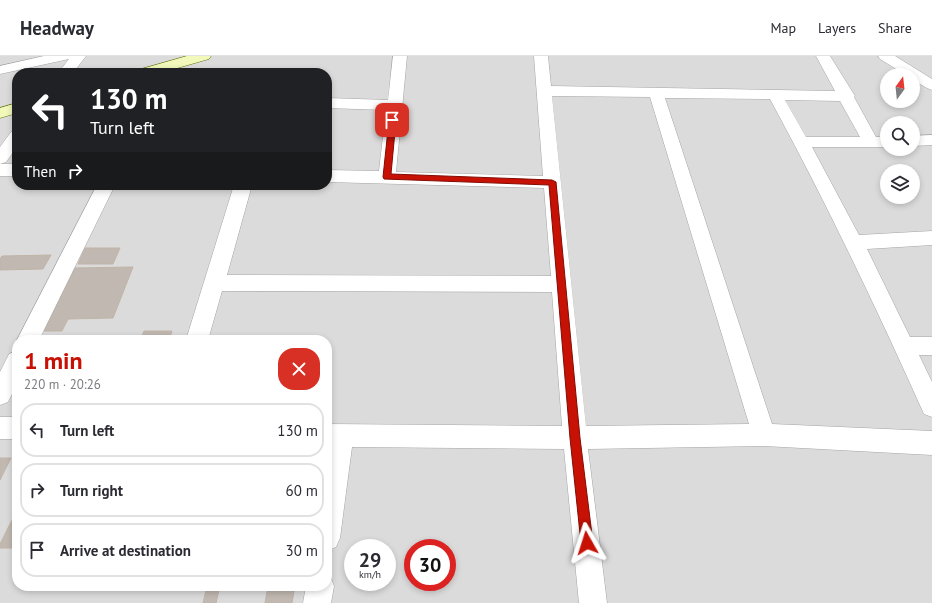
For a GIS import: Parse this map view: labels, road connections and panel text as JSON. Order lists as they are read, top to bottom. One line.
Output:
{"north":"top","page":{"header":"Headway","nav":["Map","Layers","Share"],"turn":["130 m","Turn left"],"then":"Then","heading":["1 min","220 m · 20:26"],"list":[{"name":"Turn left","value":"130 m"},{"name":"Turn right","value":"60 m"},{"name":"Arrive at destination","value":"30 m"}],"speed":"29 km/h","limit":"30"}}
